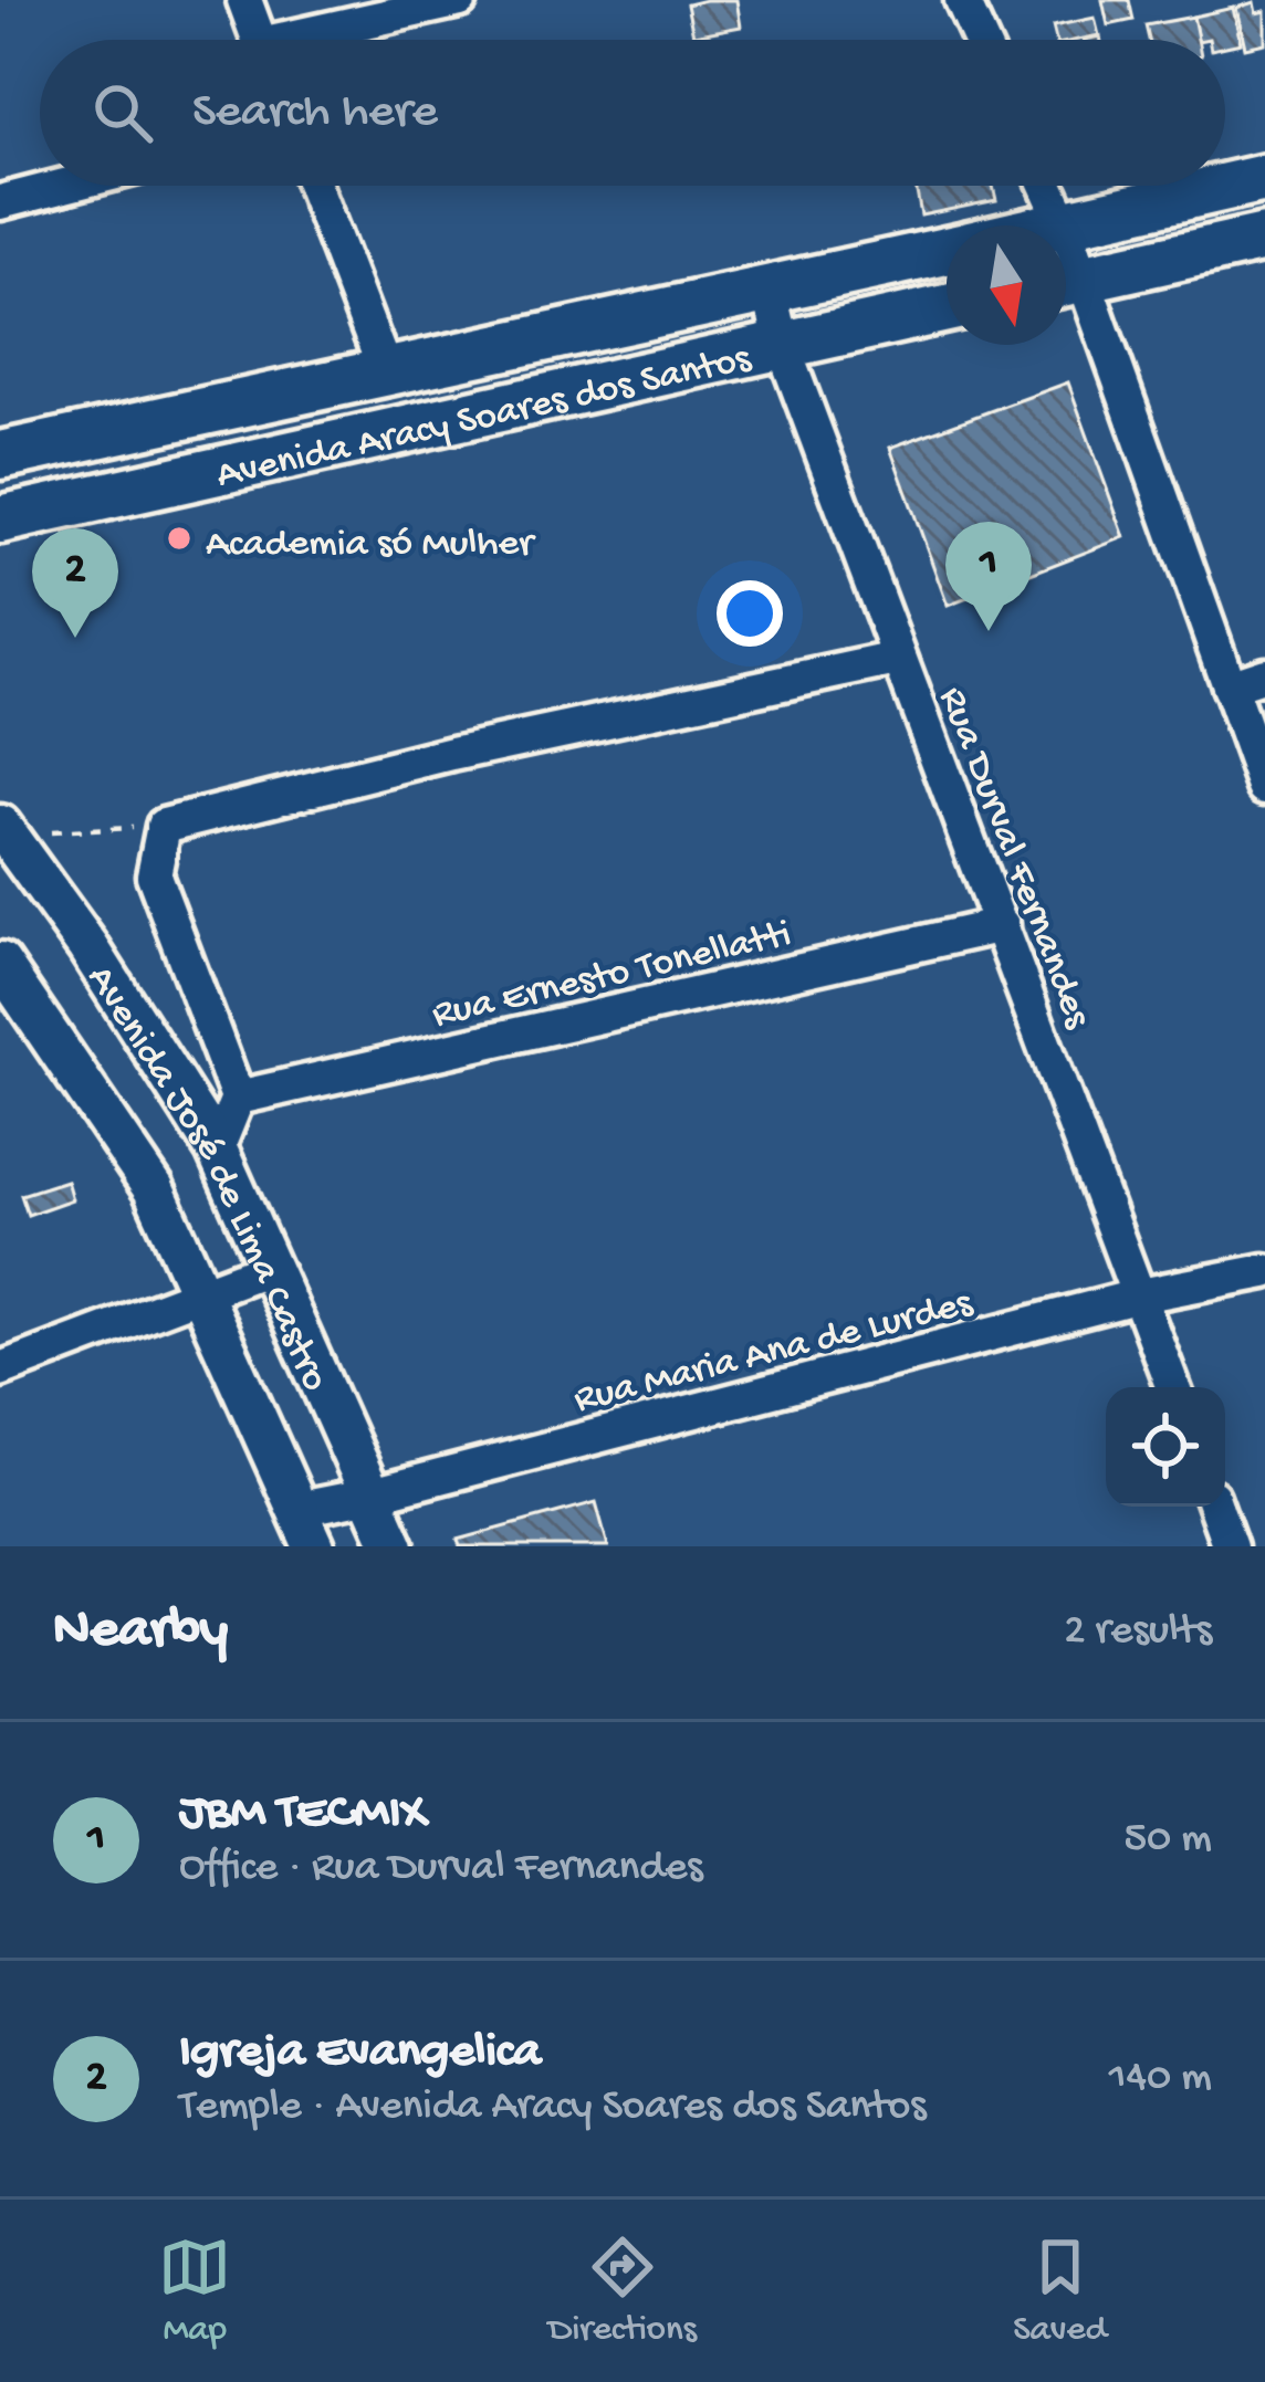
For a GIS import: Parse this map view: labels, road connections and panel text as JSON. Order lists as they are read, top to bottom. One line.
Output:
{"streets":{"main road":["Avenida Aracy Soares dos Santos"],"street":["Rua Durval Fernandes","Rua Ernesto Tonellatti","Avenida José de Lima Castro","Rua Maria Ana de Lurdes"]},"crossings":[["Avenida Aracy Soares dos Santos","Rua Durval Fernandes"],["Rua Durval Fernandes","Rua Ernesto Tonellatti"],["Rua Durval Fernandes","Rua Maria Ana de Lurdes"],["Avenida José de Lima Castro","Rua Maria Ana de Lurdes"]],"places":["Academia só Mulher"],"north":"bottom","page":{"search":"Search here","pins":["1","2"],"heading":["Nearby","2 results"],"list":[{"mark":"1","name":"JBM TECMIX","note":"Office · Rua Durval Fernandes","value":"50 m"},{"mark":"2","name":"Igreja Evangelica","note":"Temple · Avenida Aracy Soares dos Santos","value":"140 m"}],"nav":["Map","Directions","Saved"]}}
